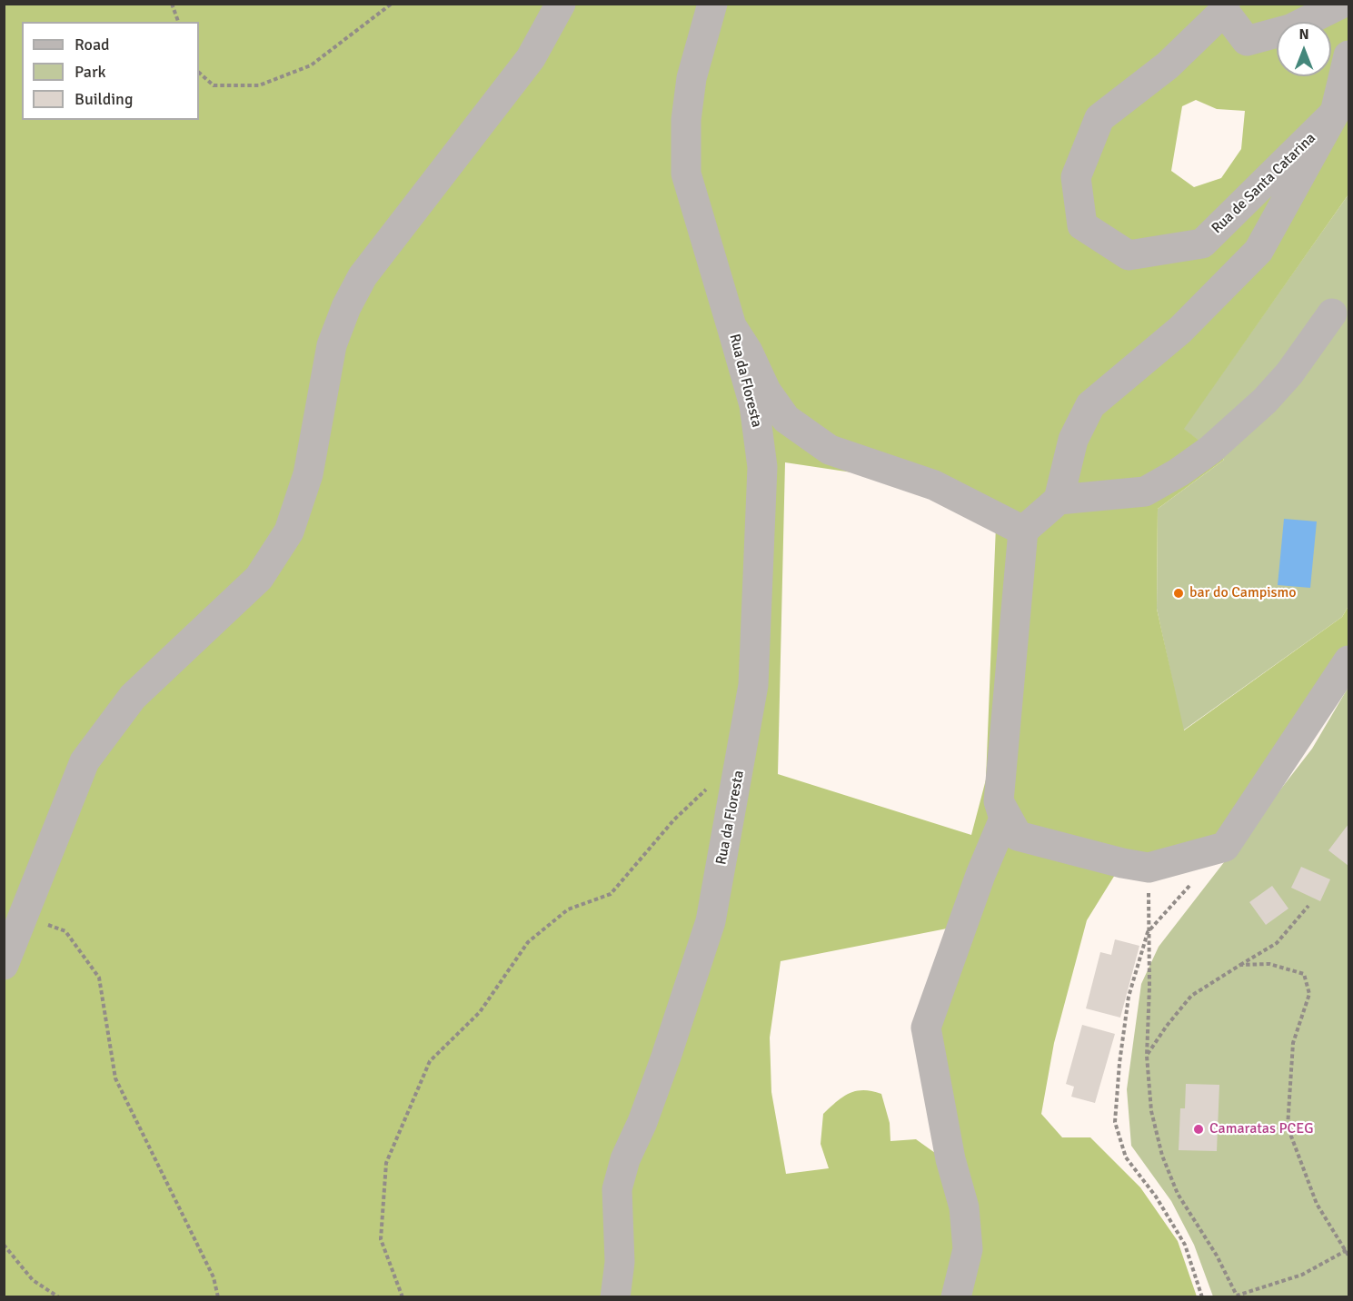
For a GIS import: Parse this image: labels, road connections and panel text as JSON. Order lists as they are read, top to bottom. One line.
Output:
{"streets":{"street":["Rua de Santa Catarina","Rua da Floresta"]},"places":["bar do Campismo","Camaratas PCEG"],"legend":["Road","Park","Building"],"north":"top"}
